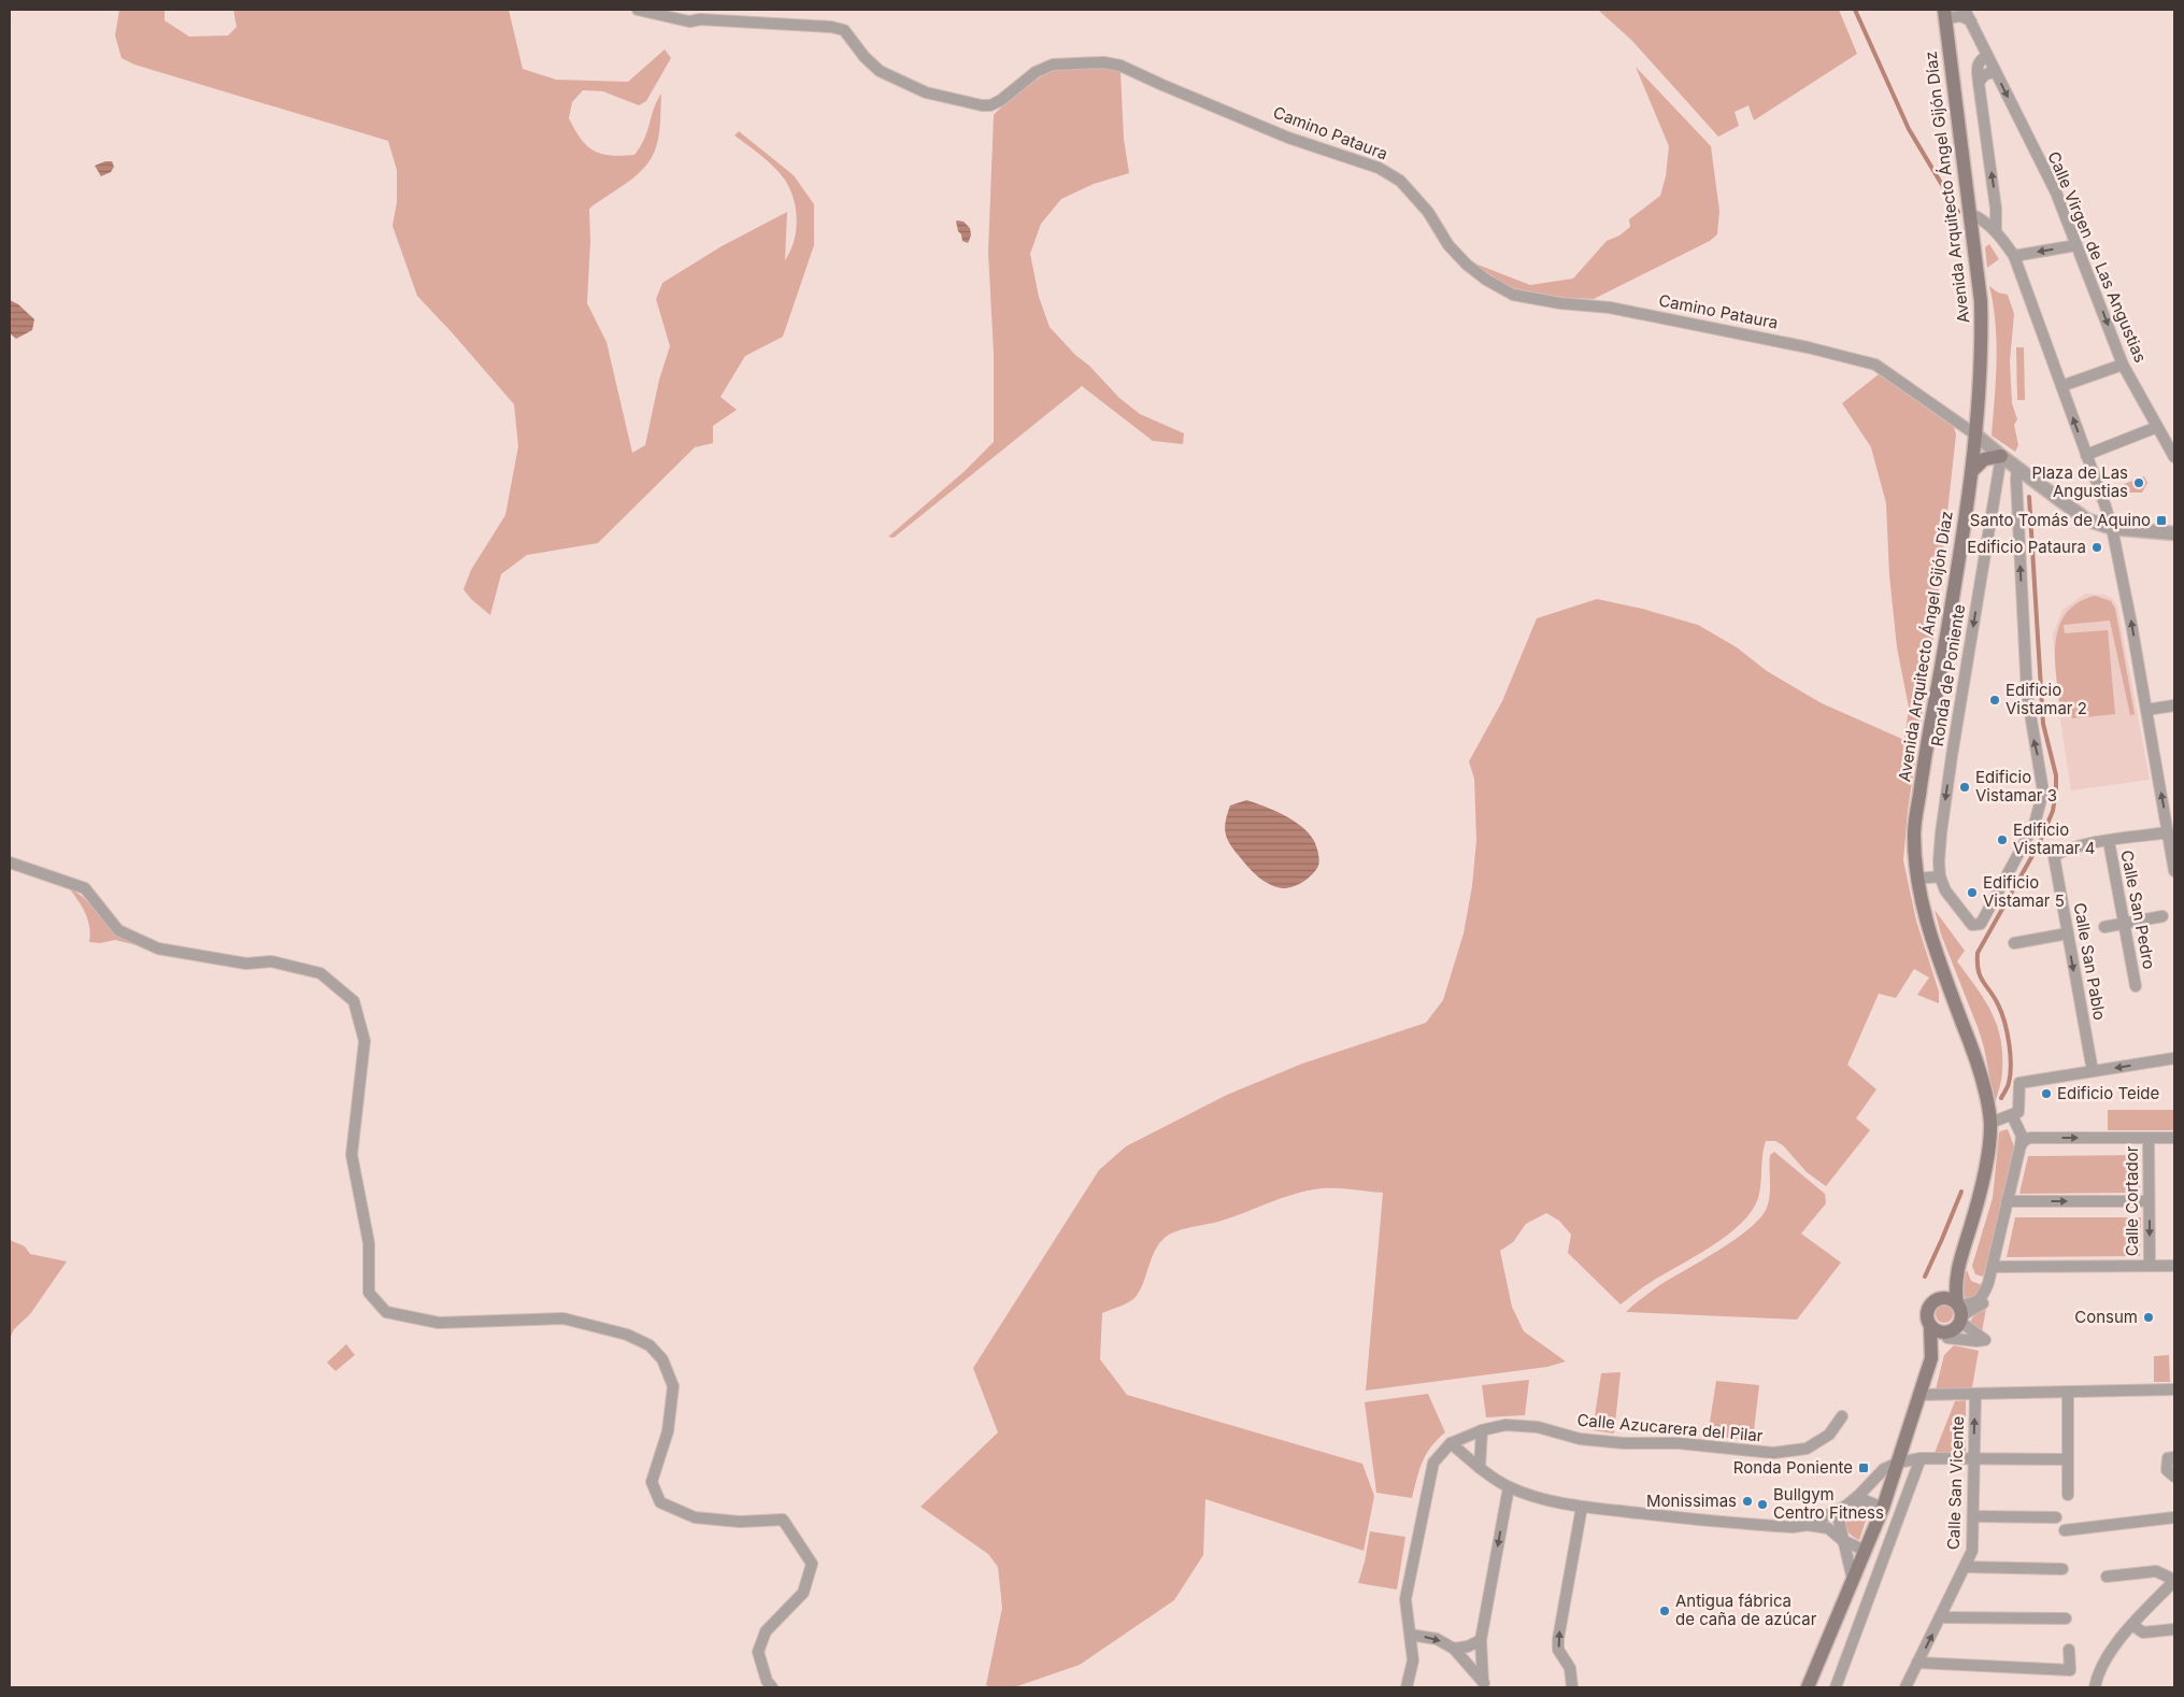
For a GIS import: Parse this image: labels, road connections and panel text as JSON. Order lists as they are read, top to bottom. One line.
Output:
{"streets":{"main road":["Avenida Arquitecto Ángel Gijón Díaz"],"street":["Camino Pataura","Calle Virgen de Las Angustias","Ronda de Poniente","Calle San Pedro","Calle San Pablo","Calle Cortador","Calle Azucarera del Pilar","Calle San Vicente"]},"crossings":[["Camino Pataura","Avenida Arquitecto Ángel Gijón Díaz"],["Camino Pataura","Ronda de Poniente"],["Calle San Pedro","Calle San Pablo"]],"one_way":["Ronda de Poniente","Calle San Pablo","Calle Cortador"],"places":{"other":["Plaza de Las Angustias","Edificio Pataura","Edificio Vistamar 2","Edificio Vistamar 3","Edificio Vistamar 4","Edificio Vistamar 5","Edificio Teide","Consum","Monissimas","Bullgym Centro Fitness","Antigua fábrica de caña de azúcar"],"transit":["Santo Tomás de Aquino","Ronda Poniente"]}}
